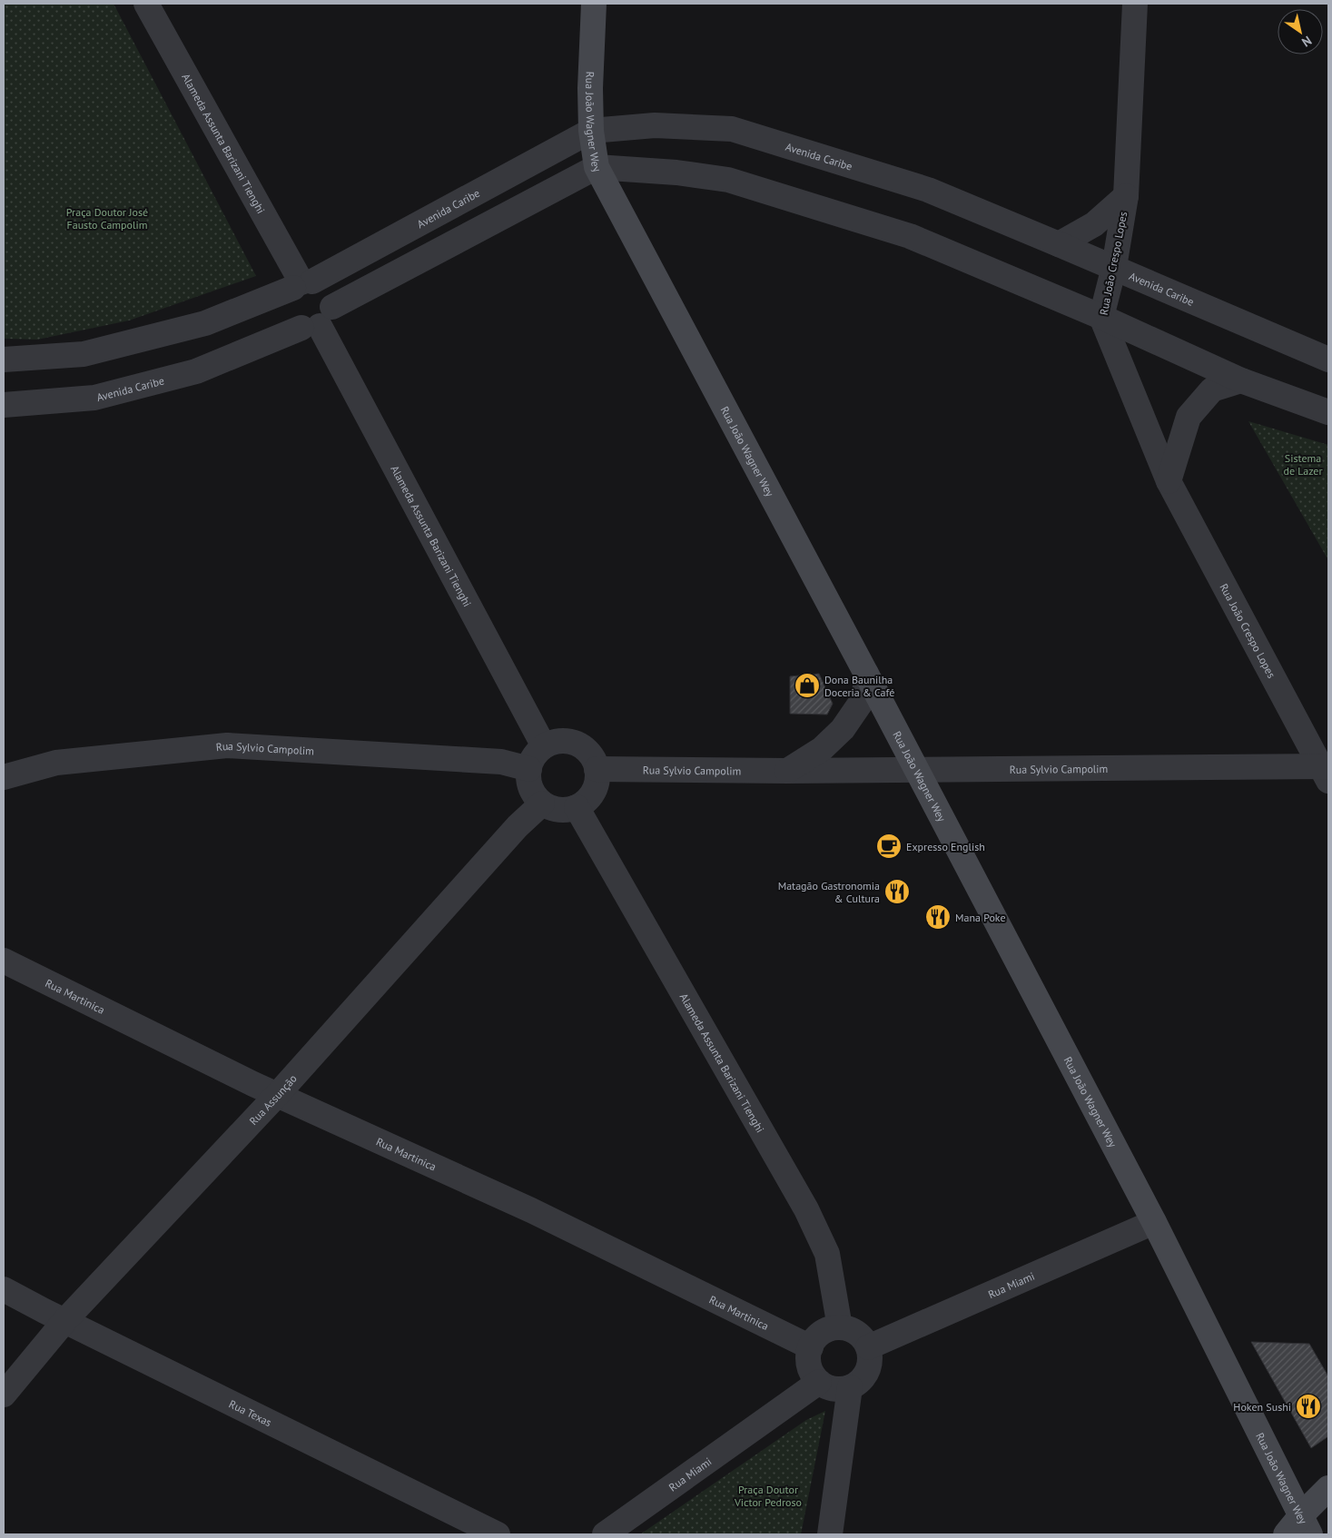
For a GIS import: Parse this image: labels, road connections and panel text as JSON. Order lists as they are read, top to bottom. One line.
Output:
{"streets":{"main road":["Rua João Wagner Wey"],"street":["Alameda Assunta Barizani Tienghi","Avenida Caribe","Rua João Crespo Lopes","Rua Sylvio Campolim","Rua Martinica","Rua Assunção","Rua Miami","Rua Texas"]},"crossings":[["Rua João Wagner Wey","Avenida Caribe"],["Rua João Wagner Wey","Rua Sylvio Campolim"],["Rua João Wagner Wey","Rua Miami"],["Alameda Assunta Barizani Tienghi","Avenida Caribe"],["Alameda Assunta Barizani Tienghi","Rua Sylvio Campolim"],["Alameda Assunta Barizani Tienghi","Rua Martinica"],["Alameda Assunta Barizani Tienghi","Rua Assunção"],["Alameda Assunta Barizani Tienghi","Rua Miami"],["Avenida Caribe","Rua João Crespo Lopes"],["Rua João Crespo Lopes","Rua Sylvio Campolim"],["Rua Sylvio Campolim","Rua Assunção"],["Rua Martinica","Rua Assunção"],["Rua Martinica","Rua Miami"],["Rua Assunção","Rua Texas"]],"parks":["Praça Doutor José Fausto Campolim","Sistema de Lazer","Praça Doutor Victor Pedroso"],"places":{"shop":["Dona Baunilha Doceria & Café"],"cafe":["Expresso English"],"restaurant":["Matagão Gastronomia & Cultura","Mana Poke","Hoken Sushi"]},"north":"bottom right"}
